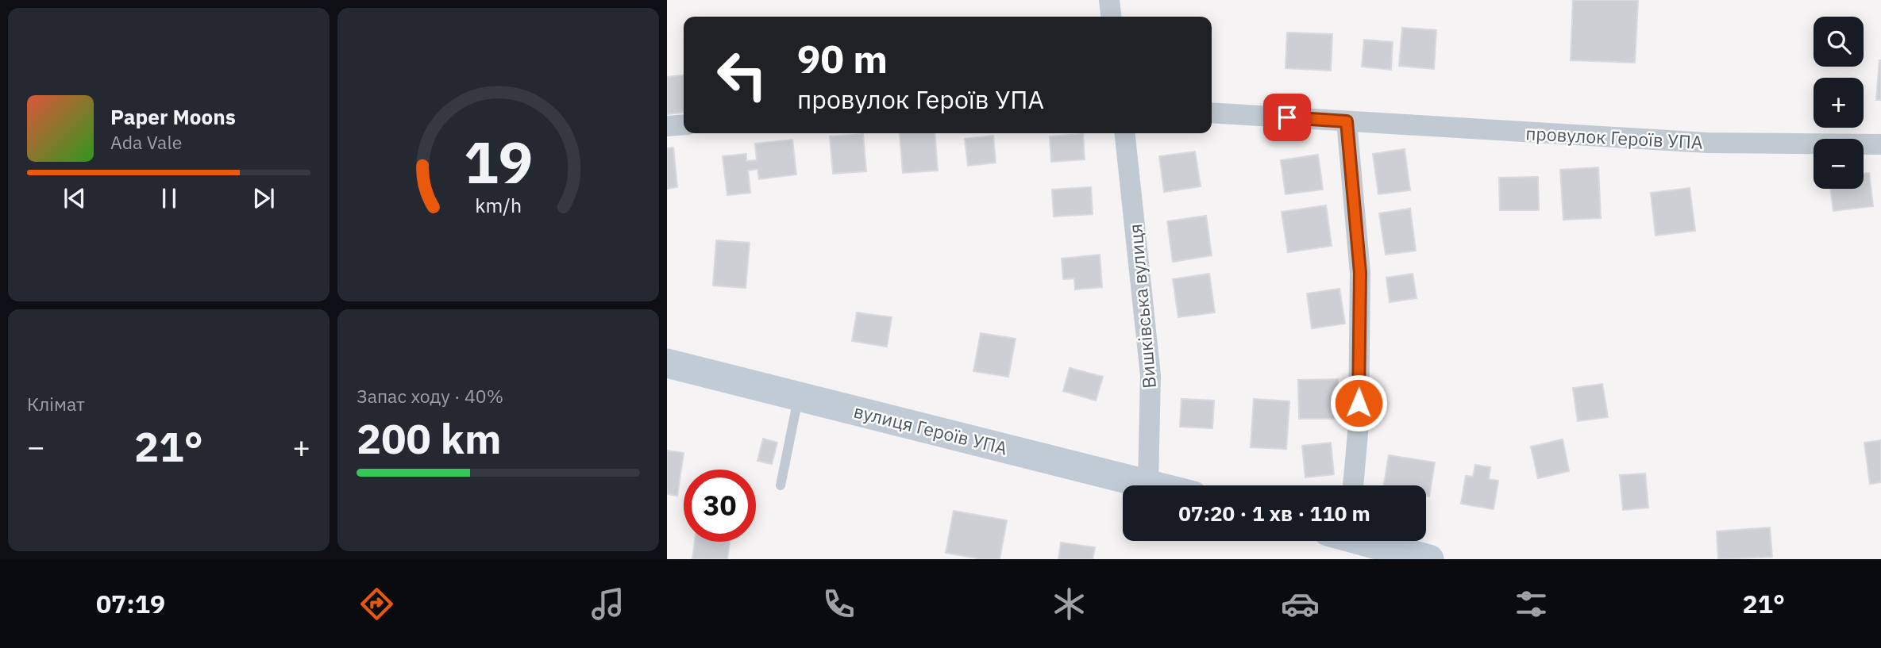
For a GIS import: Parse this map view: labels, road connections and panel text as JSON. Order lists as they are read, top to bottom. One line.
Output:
{"streets":{"street":["провулок Героїв УПА","Вишківська вулиця","вулиця Героїв УПА"]},"crossings":[["Вишківська вулиця","вулиця Героїв УПА"]],"page":{"map_buttons":["+","−"],"turn":["90 m","провулок Героїв УПА"],"song":["Paper Moons","Ada Vale"],"tile":["Клімат",["Запас ходу · 40%","200 km"]],"heat":["−","21°","+"],"limit":"30","trip":"07:20 · 1 хв · 110 m","tabs":["07:19","21°"],"gauge":["19","km/h"]}}
